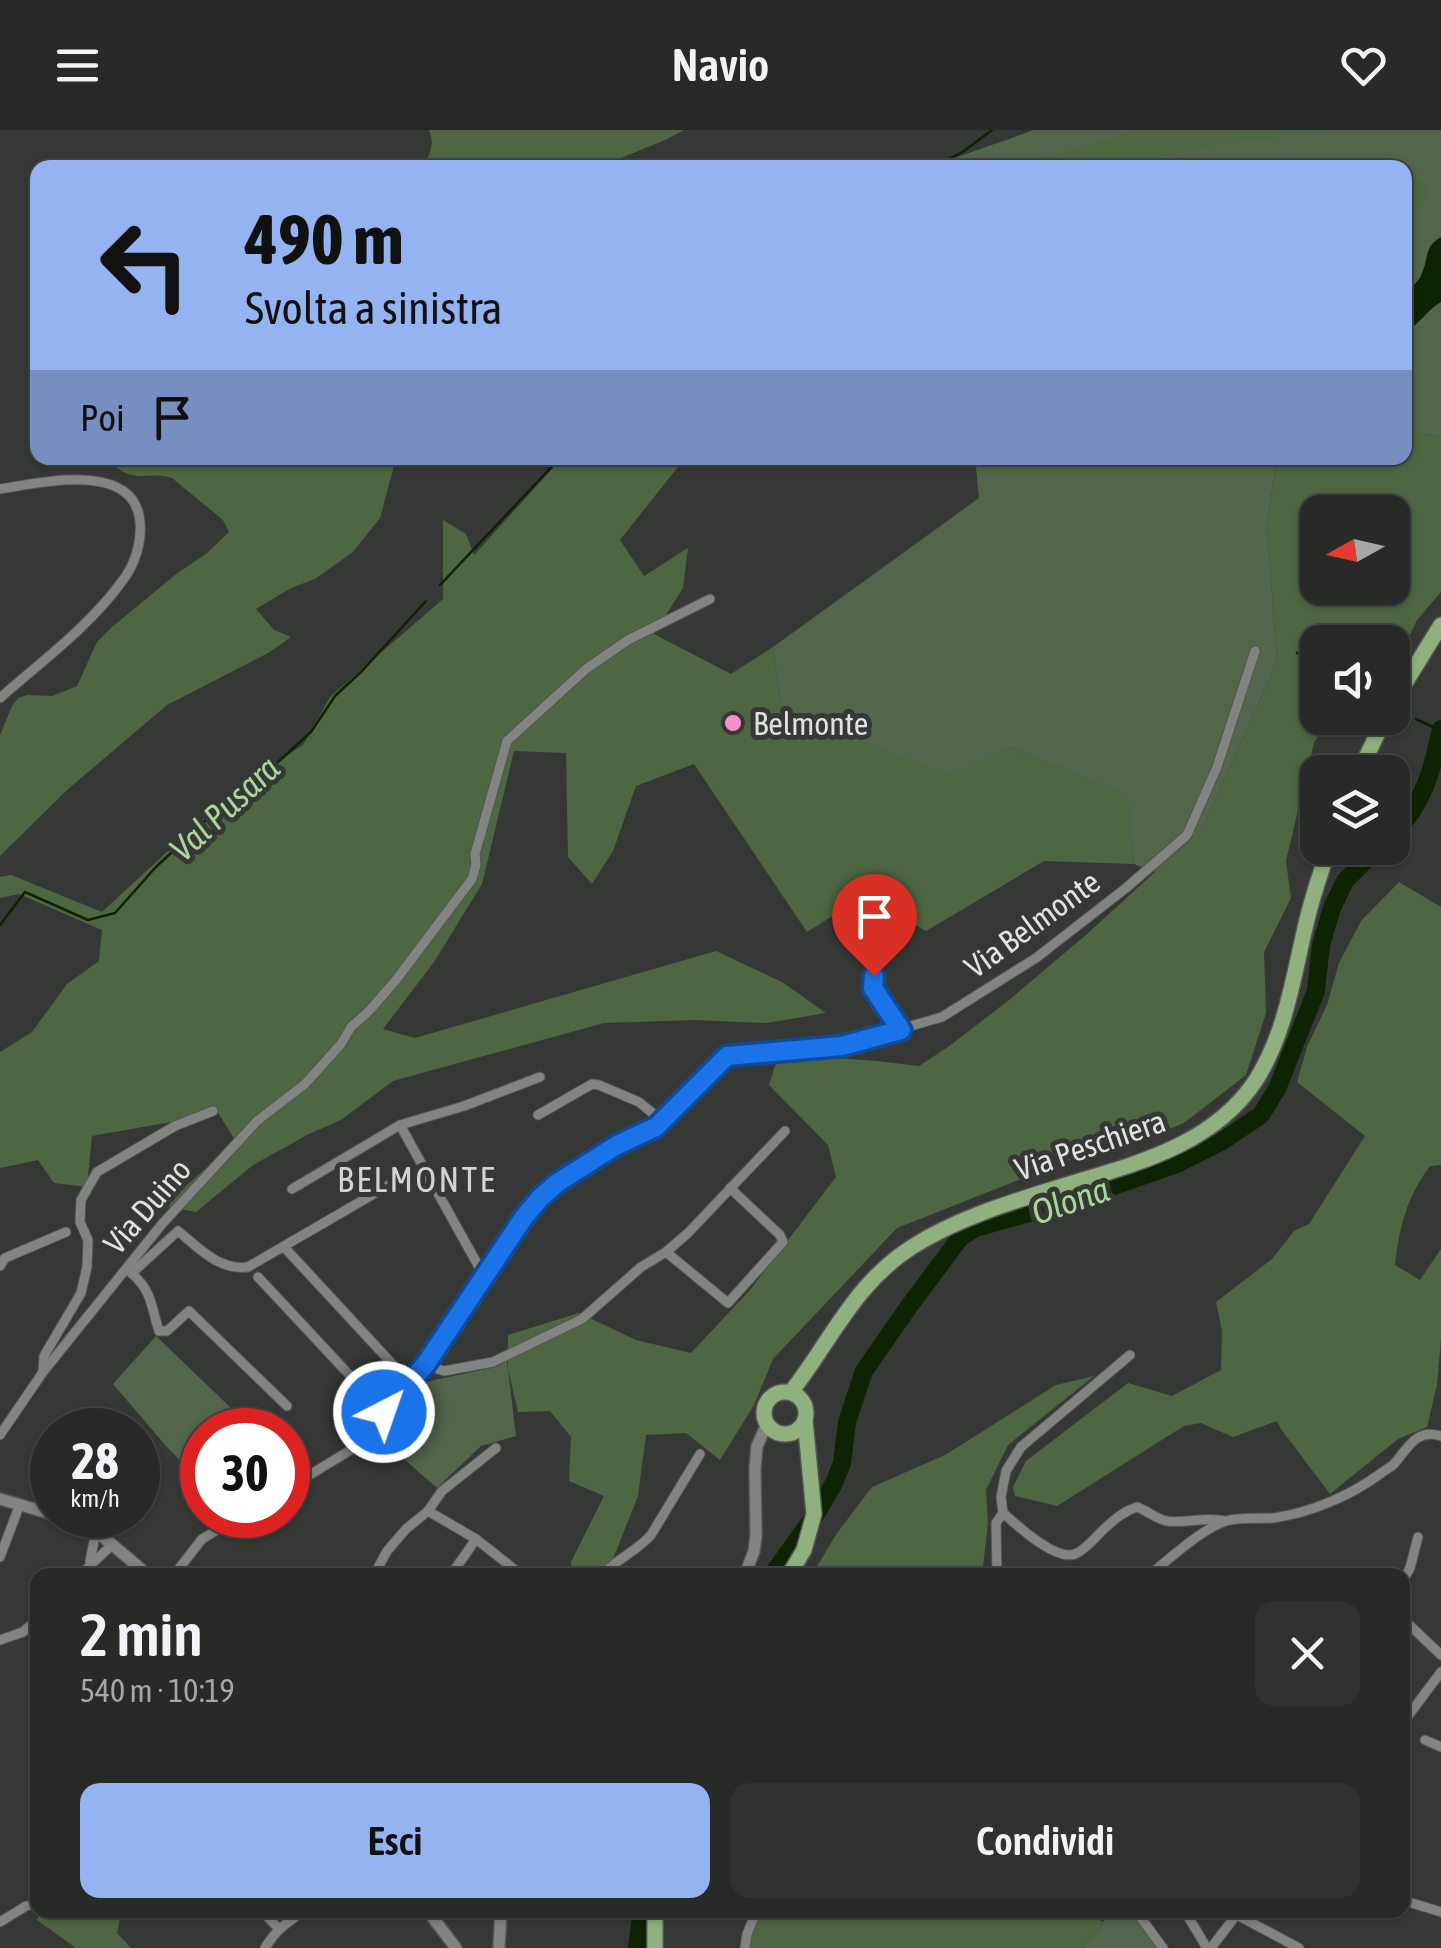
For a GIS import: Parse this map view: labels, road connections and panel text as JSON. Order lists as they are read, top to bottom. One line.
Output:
{"streets":{"main road":["Via Peschiera"],"street":["Via Belmonte","Via Duino"]},"districts":["BELMONTE"],"water":["Val Pusara","Olona"],"places":["Belmonte"],"north":"left","page":{"header":"Navio","turn":["490 m","Svolta a sinistra"],"then":"Poi","speed":"28 km/h","limit":"30","heading":["2 min","540 m · 10:19"],"buttons":["Esci","Condividi"]}}
